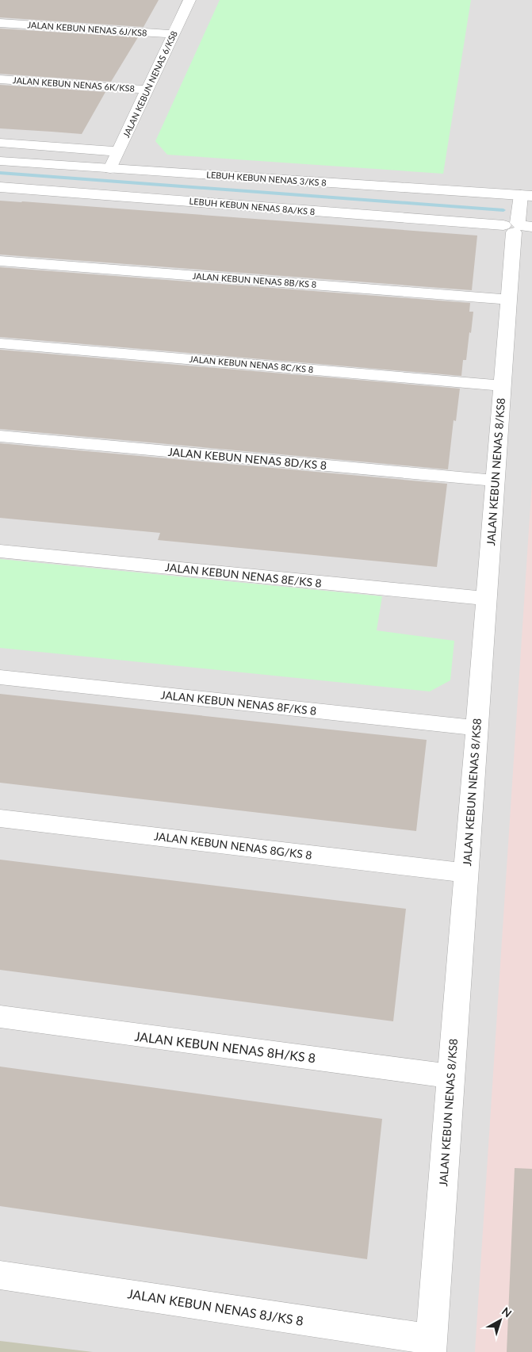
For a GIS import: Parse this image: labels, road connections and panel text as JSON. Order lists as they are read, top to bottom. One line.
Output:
{"streets":{"street":["JALAN KEBUN NENAS 6J/KS8","JALAN KEBUN NENAS 6K/KS8","JALAN KEBUN NENAS 6/KS8","LEBUH KEBUN NENAS 3/KS 8","LEBUH KEBUN NENAS 8A/KS 8","JALAN KEBUN NENAS 8B/KS 8","JALAN KEBUN NENAS 8C/KS 8","JALAN KEBUN NENAS 8D/KS 8","JALAN KEBUN NENAS 8/KS8","JALAN KEBUN NENAS 8E/KS 8","JALAN KEBUN NENAS 8F/KS 8","JALAN KEBUN NENAS 8G/KS 8","JALAN KEBUN NENAS 8H/KS 8","JALAN KEBUN NENAS 8J/KS 8"]},"crossings":[["JALAN KEBUN NENAS 6J/KS8","JALAN KEBUN NENAS 6/KS8"],["JALAN KEBUN NENAS 6K/KS8","JALAN KEBUN NENAS 6/KS8"],["JALAN KEBUN NENAS 6/KS8","LEBUH KEBUN NENAS 3/KS 8"],["LEBUH KEBUN NENAS 3/KS 8","JALAN KEBUN NENAS 8/KS8"],["LEBUH KEBUN NENAS 8A/KS 8","JALAN KEBUN NENAS 8/KS8"],["JALAN KEBUN NENAS 8B/KS 8","JALAN KEBUN NENAS 8/KS8"],["JALAN KEBUN NENAS 8C/KS 8","JALAN KEBUN NENAS 8/KS8"],["JALAN KEBUN NENAS 8D/KS 8","JALAN KEBUN NENAS 8/KS8"],["JALAN KEBUN NENAS 8/KS8","JALAN KEBUN NENAS 8E/KS 8"],["JALAN KEBUN NENAS 8/KS8","JALAN KEBUN NENAS 8F/KS 8"],["JALAN KEBUN NENAS 8/KS8","JALAN KEBUN NENAS 8G/KS 8"],["JALAN KEBUN NENAS 8/KS8","JALAN KEBUN NENAS 8H/KS 8"],["JALAN KEBUN NENAS 8/KS8","JALAN KEBUN NENAS 8J/KS 8"]],"north":"top right"}
